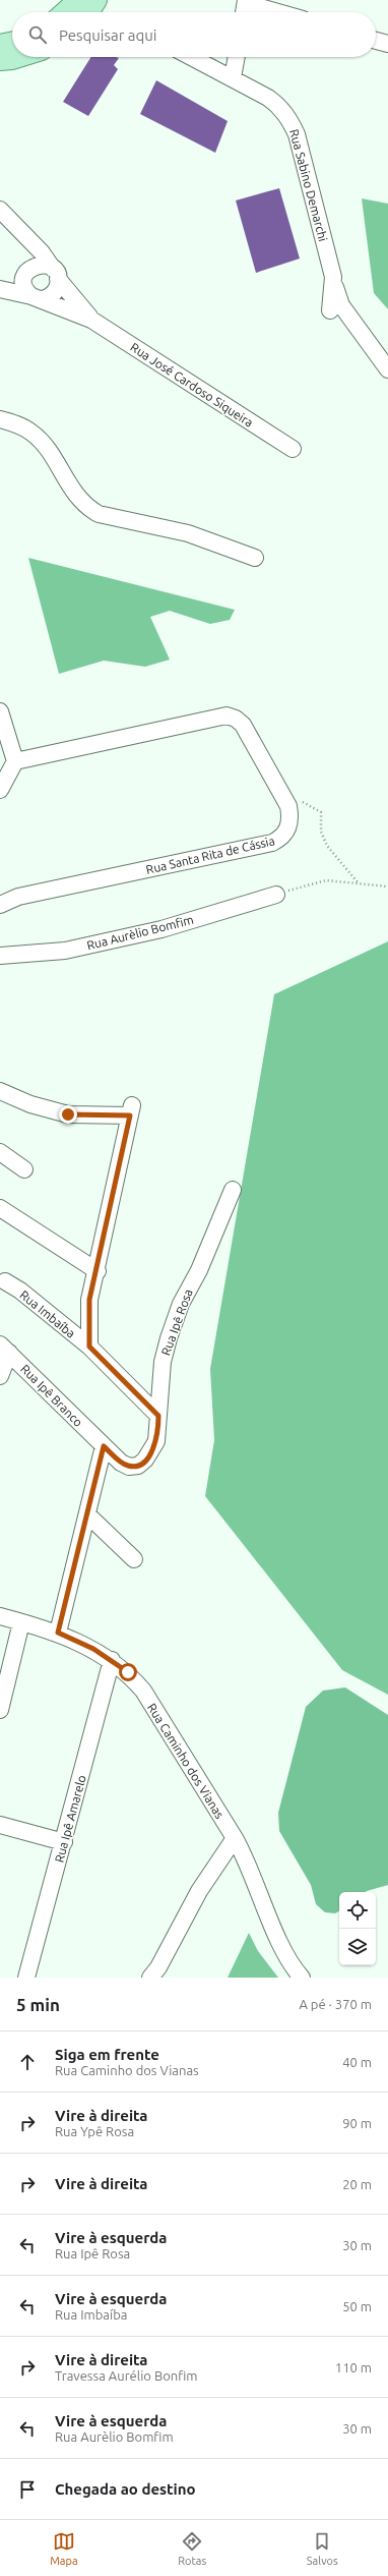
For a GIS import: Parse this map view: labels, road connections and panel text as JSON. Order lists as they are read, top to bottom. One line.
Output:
{"streets":{"street":["Rua Sabino Demarchi","Rua José Cardoso Siqueira","Rua Santa Rita de Cássia","Rua Aurèlio Bomfim","Rua Imbaíba","Rua Ipê Rosa","Rua Ipê Branco","Rua Caminho dos Vianas","Rua Ipê Amarelo"]},"crossings":[["Rua Imbaíba","Rua Ipê Rosa"],["Rua Ipê Rosa","Rua Ipê Branco"],["Rua Caminho dos Vianas","Rua Ipê Amarelo"]],"page":{"search":"Pesquisar aqui","heading":["5 min","A pé · 370 m"],"list":[["Siga em frente","Rua Caminho dos Vianas","40 m"],["Vire à direita","Rua Ypê Rosa","90 m"],["Vire à direita","20 m"],["Vire à esquerda","Rua Ipê Rosa","30 m"],["Vire à esquerda","Rua Imbaíba","50 m"],["Vire à direita","Travessa Aurélio Bonfim","110 m"],["Vire à esquerda","Rua Aurèlio Bomfim","30 m"],"Chegada ao destino"],"nav":["Mapa","Rotas","Salvos"]}}
